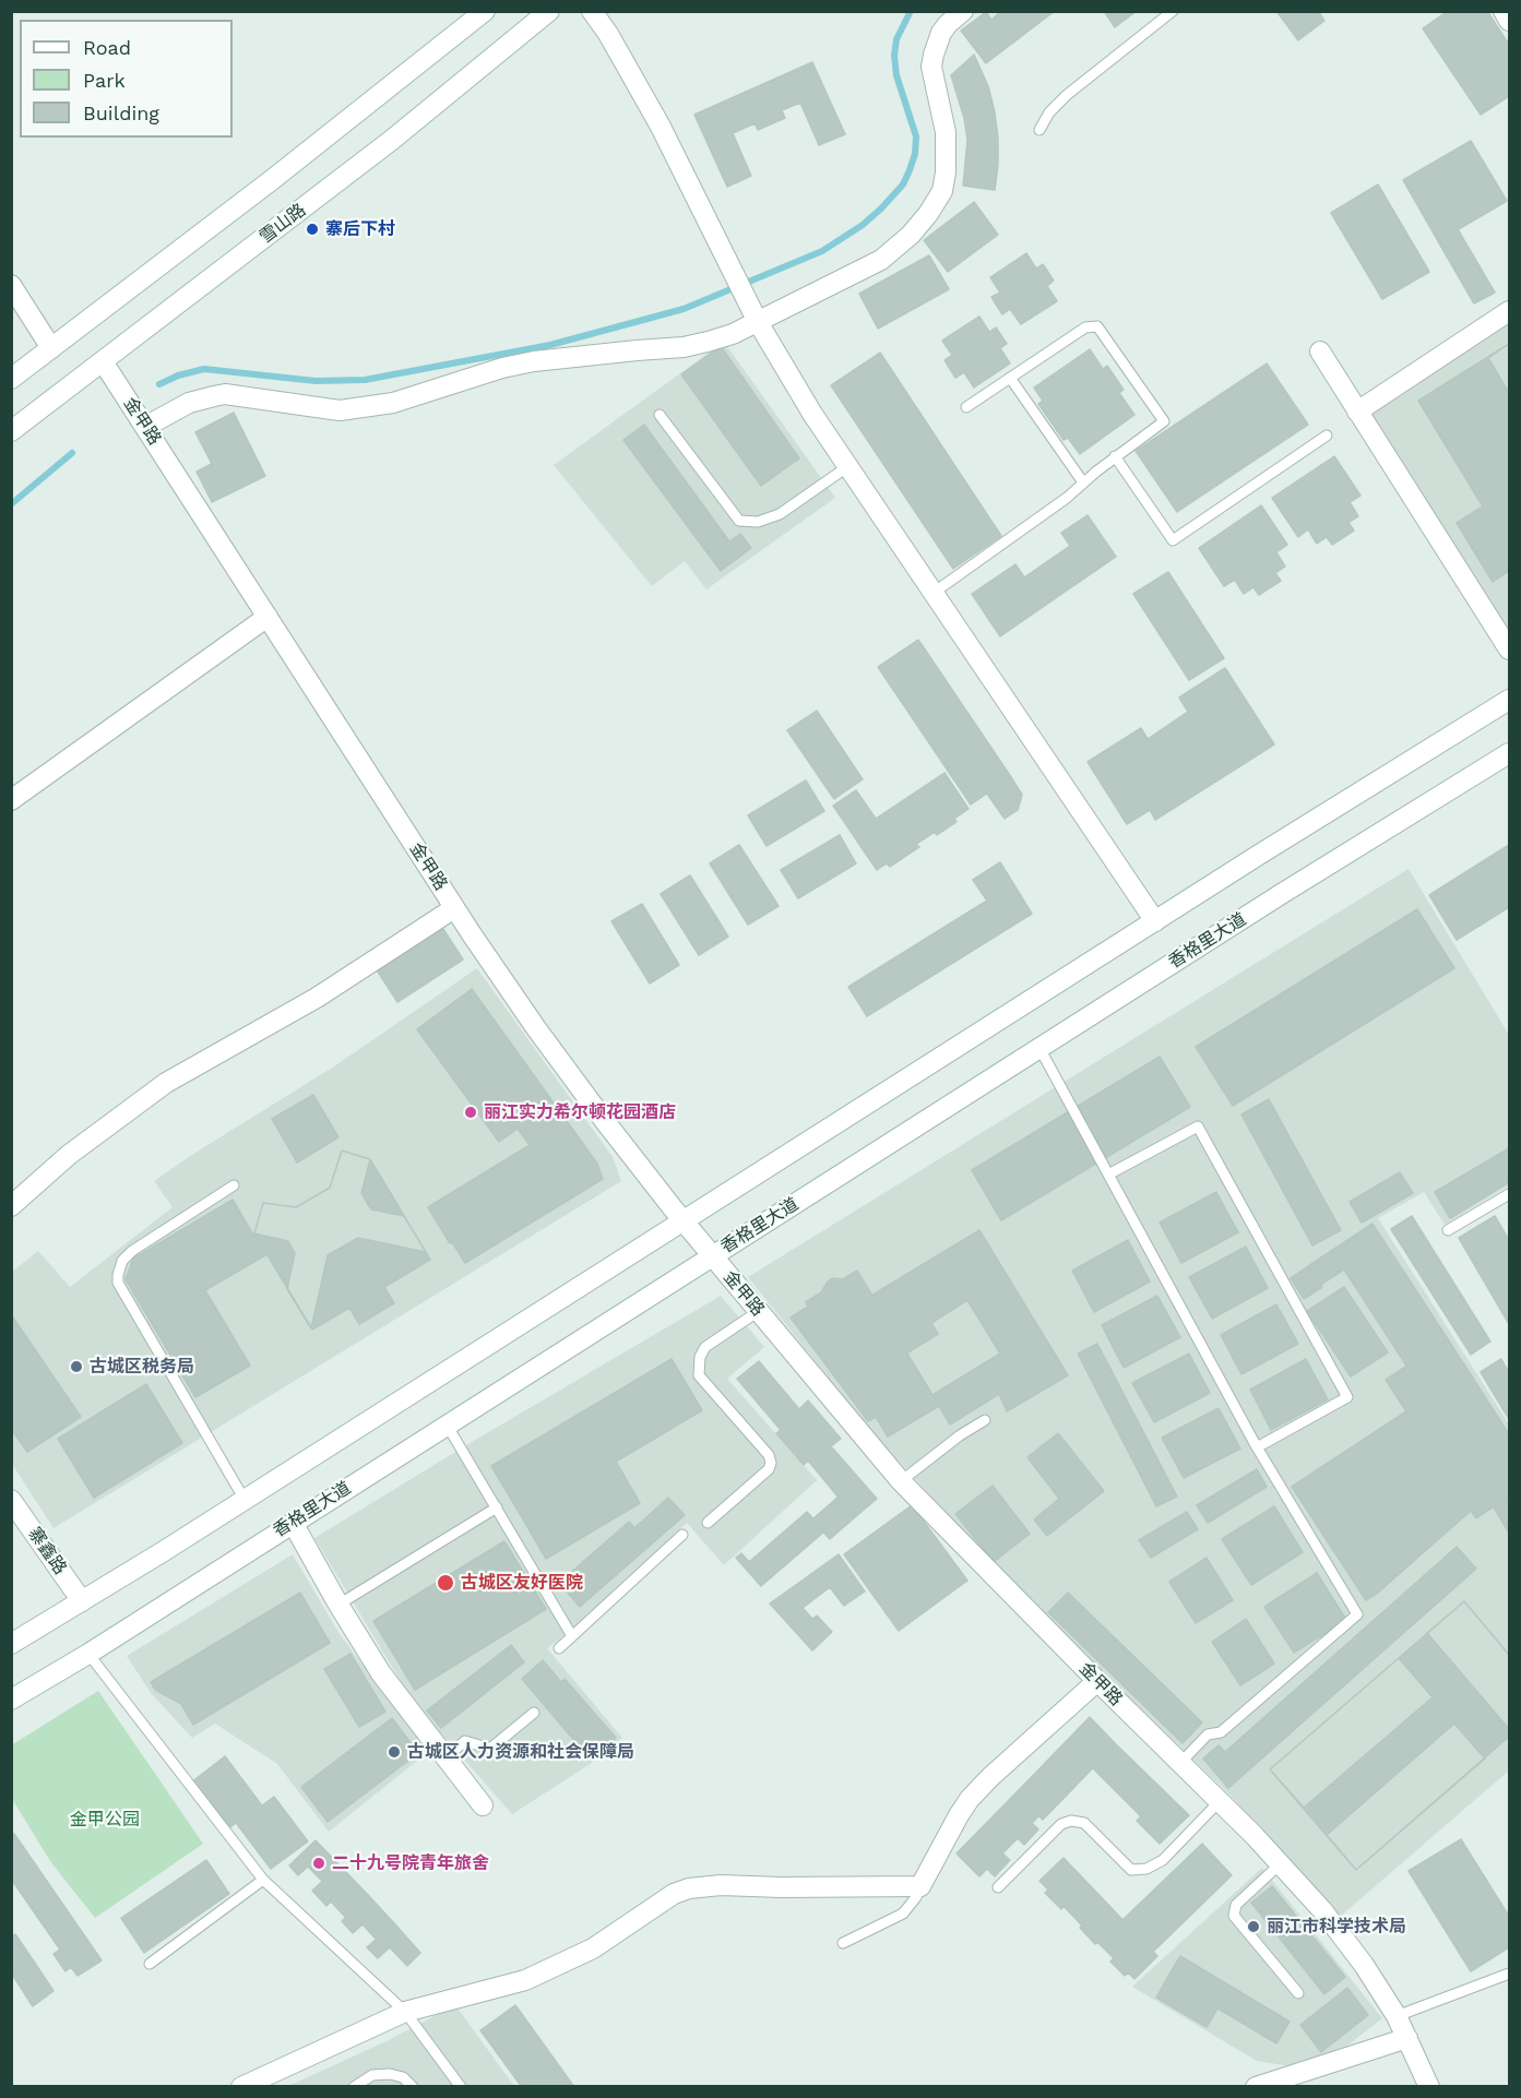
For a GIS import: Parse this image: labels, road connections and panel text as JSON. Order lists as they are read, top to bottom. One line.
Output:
{"streets":{"street":["雪山路","金甲路","香格里大道","寨鑫路"]},"crossings":[["雪山路","金甲路"],["金甲路","香格里大道"]],"parks":["金甲公园"],"places":["寨后下村","丽江实力希尔顿花园酒店","古城区税务局","古城区友好医院","古城区人力资源和社会保障局","二十九号院青年旅舍","丽江市科学技术局"],"legend":["Road","Park","Building"]}
